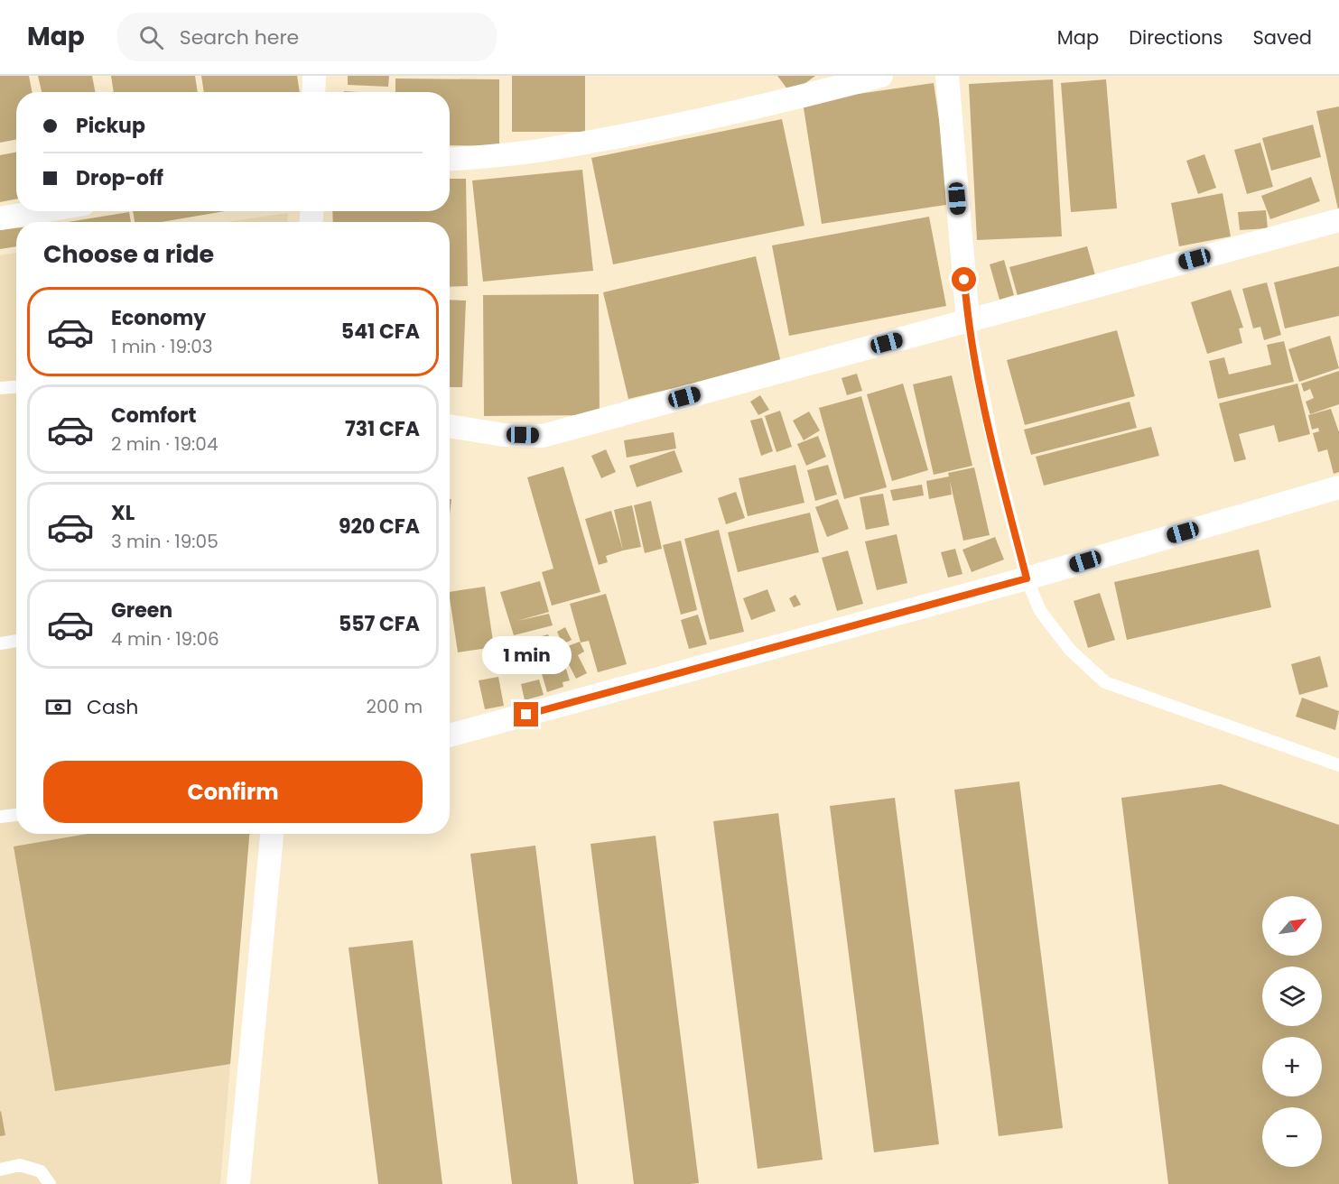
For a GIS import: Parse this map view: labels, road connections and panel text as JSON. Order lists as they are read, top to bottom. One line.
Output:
{"north":"top right","page":{"header":"Map","search":"Search here","nav":["Map","Directions","Saved"],"banner":["Pickup","Drop-off"],"heading":"Choose a ride","list":[{"name":"Economy","note":"1 min · 19:03","value":"541 CFA"},{"name":"Comfort","note":"2 min · 19:04","value":"731 CFA"},{"name":"XL","note":"3 min · 19:05","value":"920 CFA"},{"name":"Green","note":"4 min · 19:06","value":"557 CFA"}],"bubble":"1 min","pay":["Cash","200 m"],"buttons":"Confirm","map_buttons":["+","−"]}}
